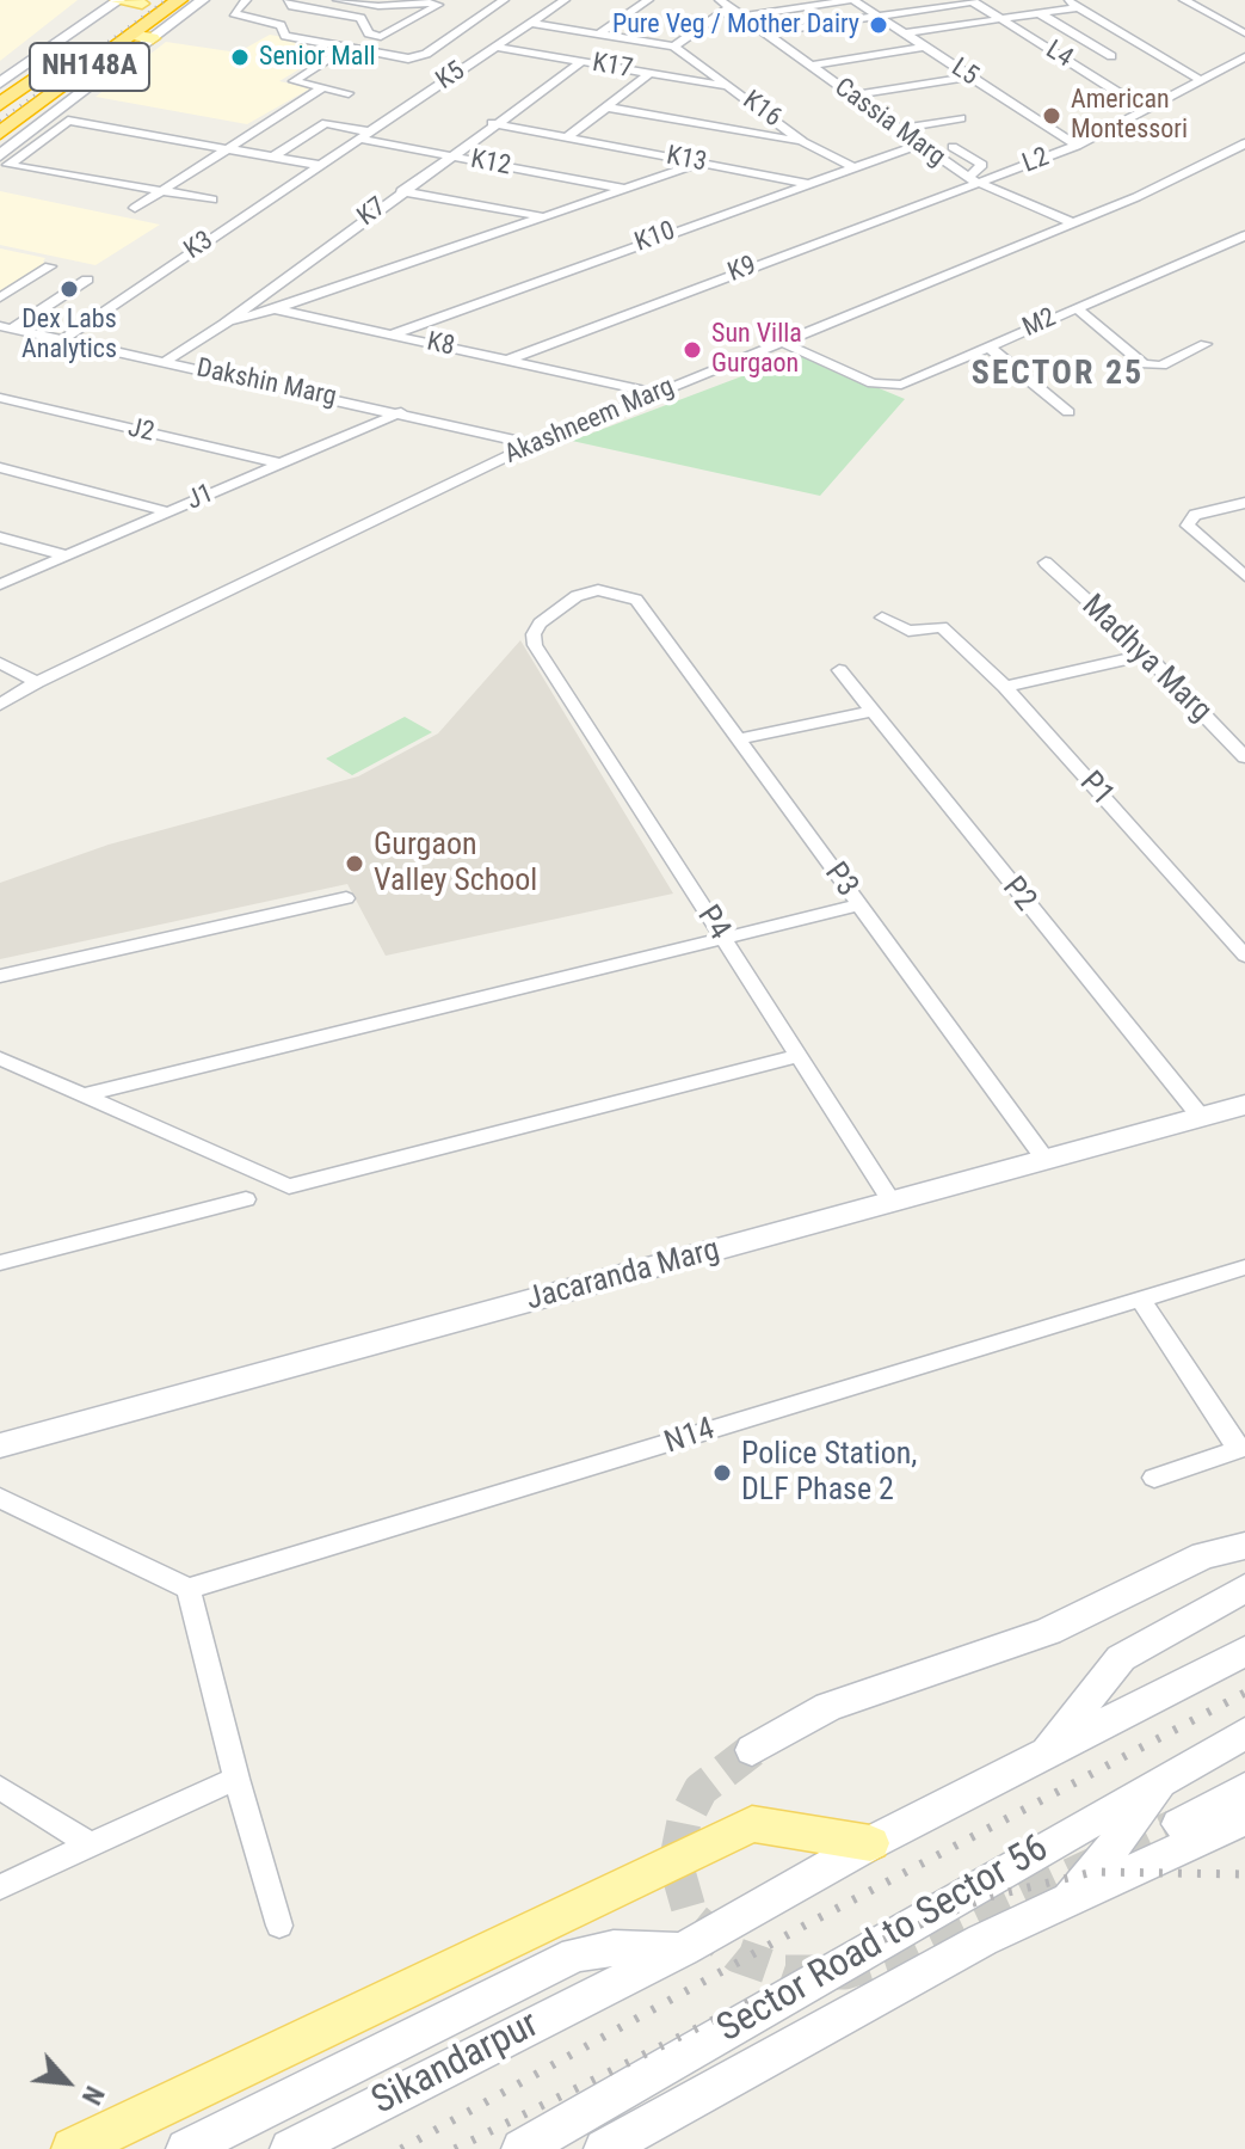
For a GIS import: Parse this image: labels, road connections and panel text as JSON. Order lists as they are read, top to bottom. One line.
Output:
{"streets":{"highway":["NH148A"],"street":["L4","K17","L5","K5","K16","Cassia Marg","K13","L2","K12","K7","K10","K3","K9","M2","K8","Dakshin Marg","Akashneem Marg","J2","J1","Madhya Marg","P1","P3","P2","P4","Jacaranda Marg","N14","Sector Road to Sector 56","Sikandarpur"]},"crossings":[["L4","L2"],["K17","K5"],["K17","K16"],["K17","K7"],["L5","L2"],["K5","K12"],["K5","K3"],["K16","K10"],["Cassia Marg","L2"],["Cassia Marg","K10"],["Cassia Marg","K9"],["Cassia Marg","Akashneem Marg"],["K13","K7"],["K13","K10"],["L2","K9"],["K12","K7"],["K7","K8"],["K7","Dakshin Marg"],["K10","K8"],["K3","Dakshin Marg"],["K9","K8"],["M2","Akashneem Marg"],["K8","Akashneem Marg"],["Dakshin Marg","Akashneem Marg"],["Dakshin Marg","J1"],["J2","J1"],["P3","P4"],["P3","Jacaranda Marg"],["P2","Jacaranda Marg"],["P4","Jacaranda Marg"]],"districts":["SECTOR 25"],"places":["Pure Veg / Mother Dairy","Senior Mall","American Montessori","Dex Labs Analytics","Sun Villa Gurgaon","Gurgaon Valley School","Police Station, DLF Phase 2"],"north":"bottom right"}
